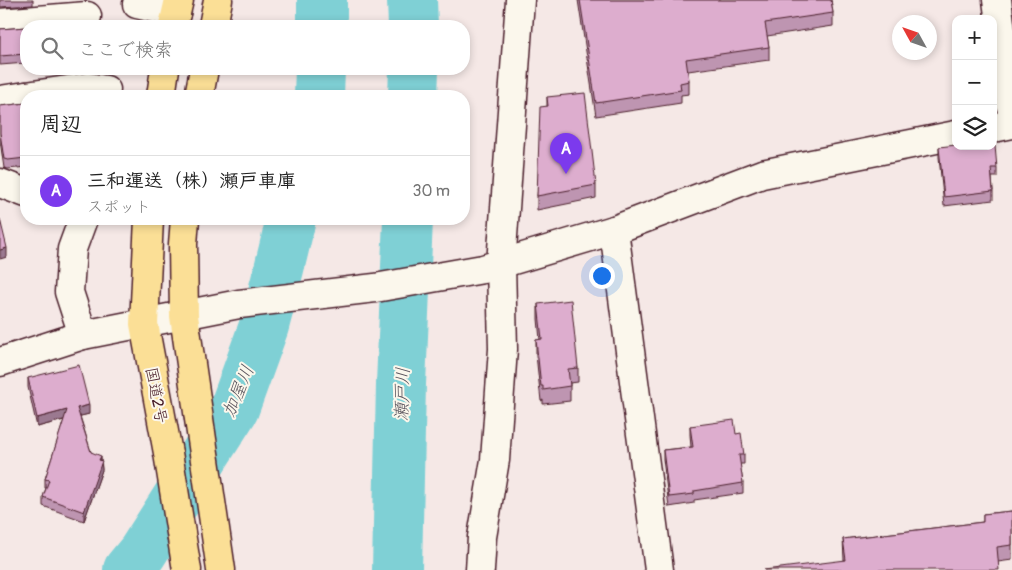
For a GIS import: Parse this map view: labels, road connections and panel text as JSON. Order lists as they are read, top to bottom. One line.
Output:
{"streets":{"highway":["国道2号"]},"water":["加屋川","瀬戸川"],"north":"top left","page":{"map_buttons":["+","−"],"search":"ここで検索","heading":"周辺","pins":"A","list":[{"mark":"A","name":"三和運送（株）瀬戸車庫","note":"スポット","value":"30 m"}]}}
